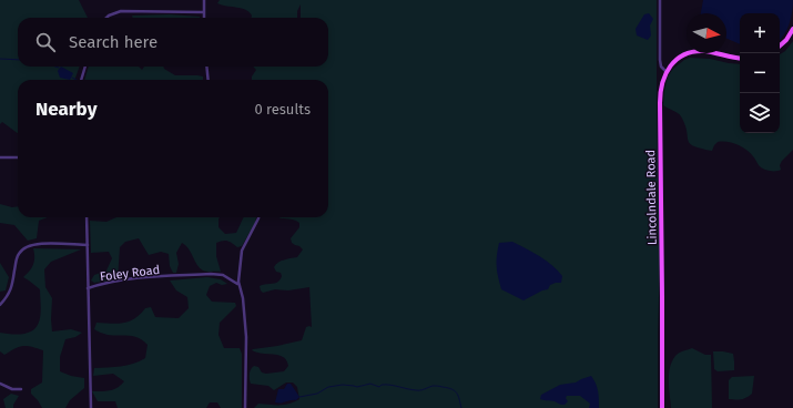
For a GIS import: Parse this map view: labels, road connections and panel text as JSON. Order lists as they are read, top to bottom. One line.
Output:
{"streets":{"main road":["Lincolndale Road"],"street":["Foley Road"]},"north":"right","page":{"map_buttons":["+","−"],"search":"Search here","heading":["Nearby","0 results"]}}
